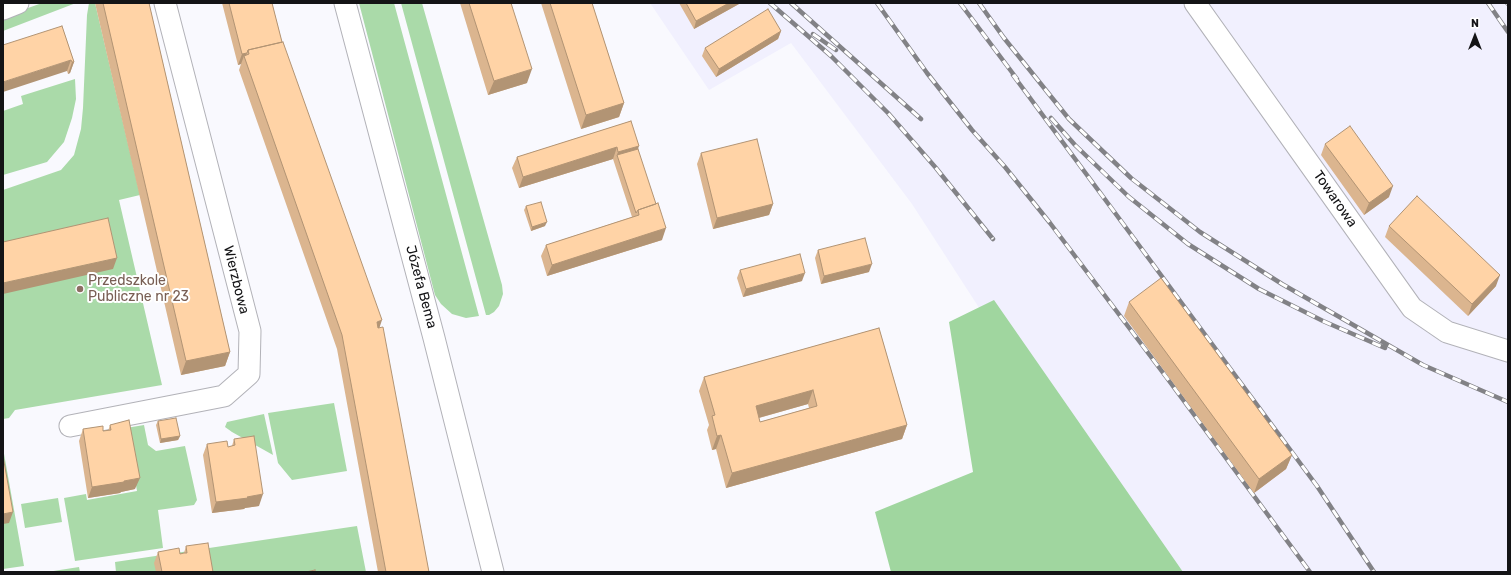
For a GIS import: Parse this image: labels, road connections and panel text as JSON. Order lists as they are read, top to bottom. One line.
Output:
{"streets":{"street":["Towarowa","Wierzbowa","Józefa Bema"]},"places":["Przedszkole Publiczne nr 23"],"north":"top"}
